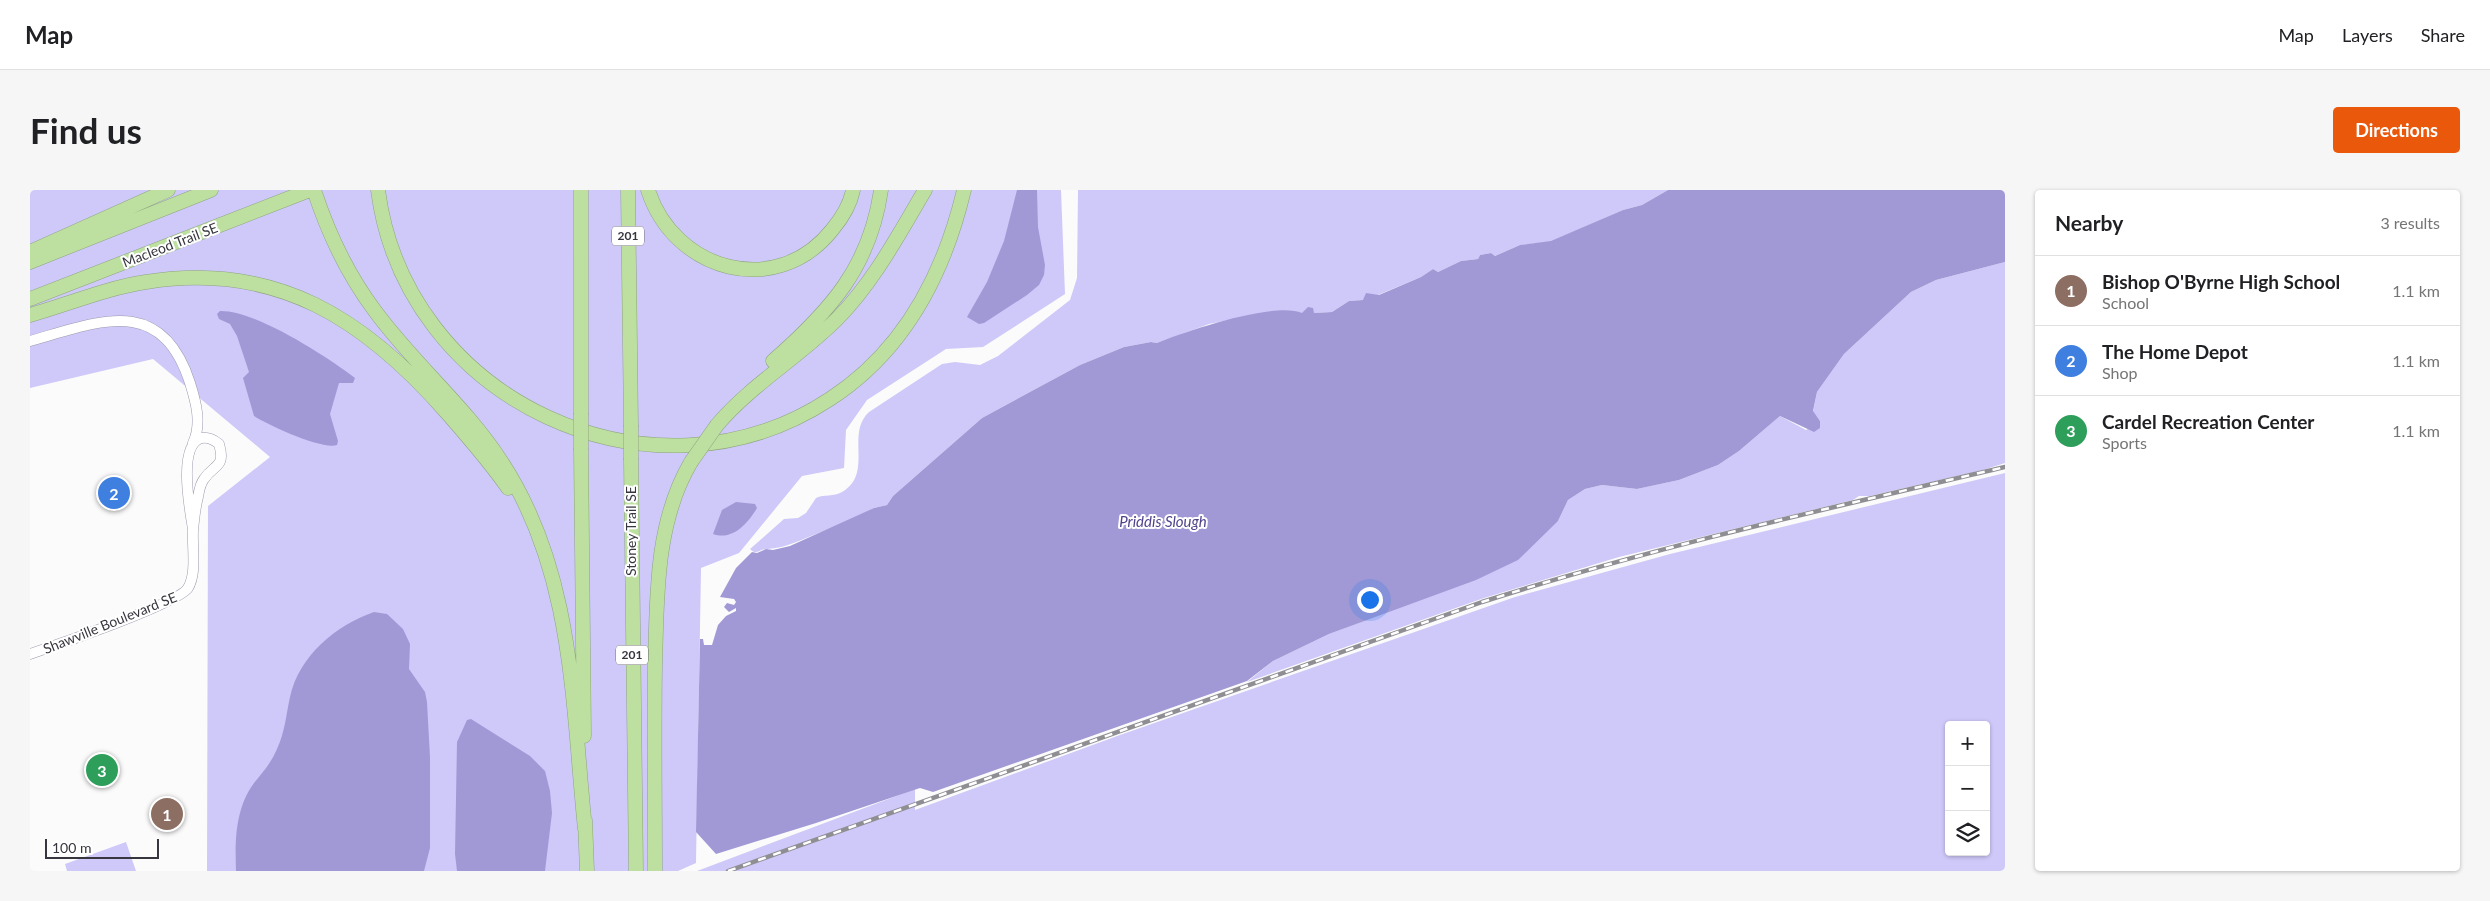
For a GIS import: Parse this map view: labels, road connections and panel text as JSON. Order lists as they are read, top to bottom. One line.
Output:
{"streets":{"highway":["201","Macleod Trail SE","Stoney Trail SE"],"street":["Shawville Boulevard SE"]},"water":["Priddis Slough"],"scale_bar":"100 m","page":{"header":"Map","nav":["Map","Layers","Share"],"buttons":"Directions","title":"Find us","heading":["Nearby","3 results"],"list":[{"mark":"1","name":"Bishop O'Byrne High School","note":"School","value":"1.1 km"},{"mark":"2","name":"The Home Depot","note":"Shop","value":"1.1 km"},{"mark":"3","name":"Cardel Recreation Center","note":"Sports","value":"1.1 km"}],"pins":["2","3","1"],"map_buttons":["+","−"],"scale":"100 m"}}
